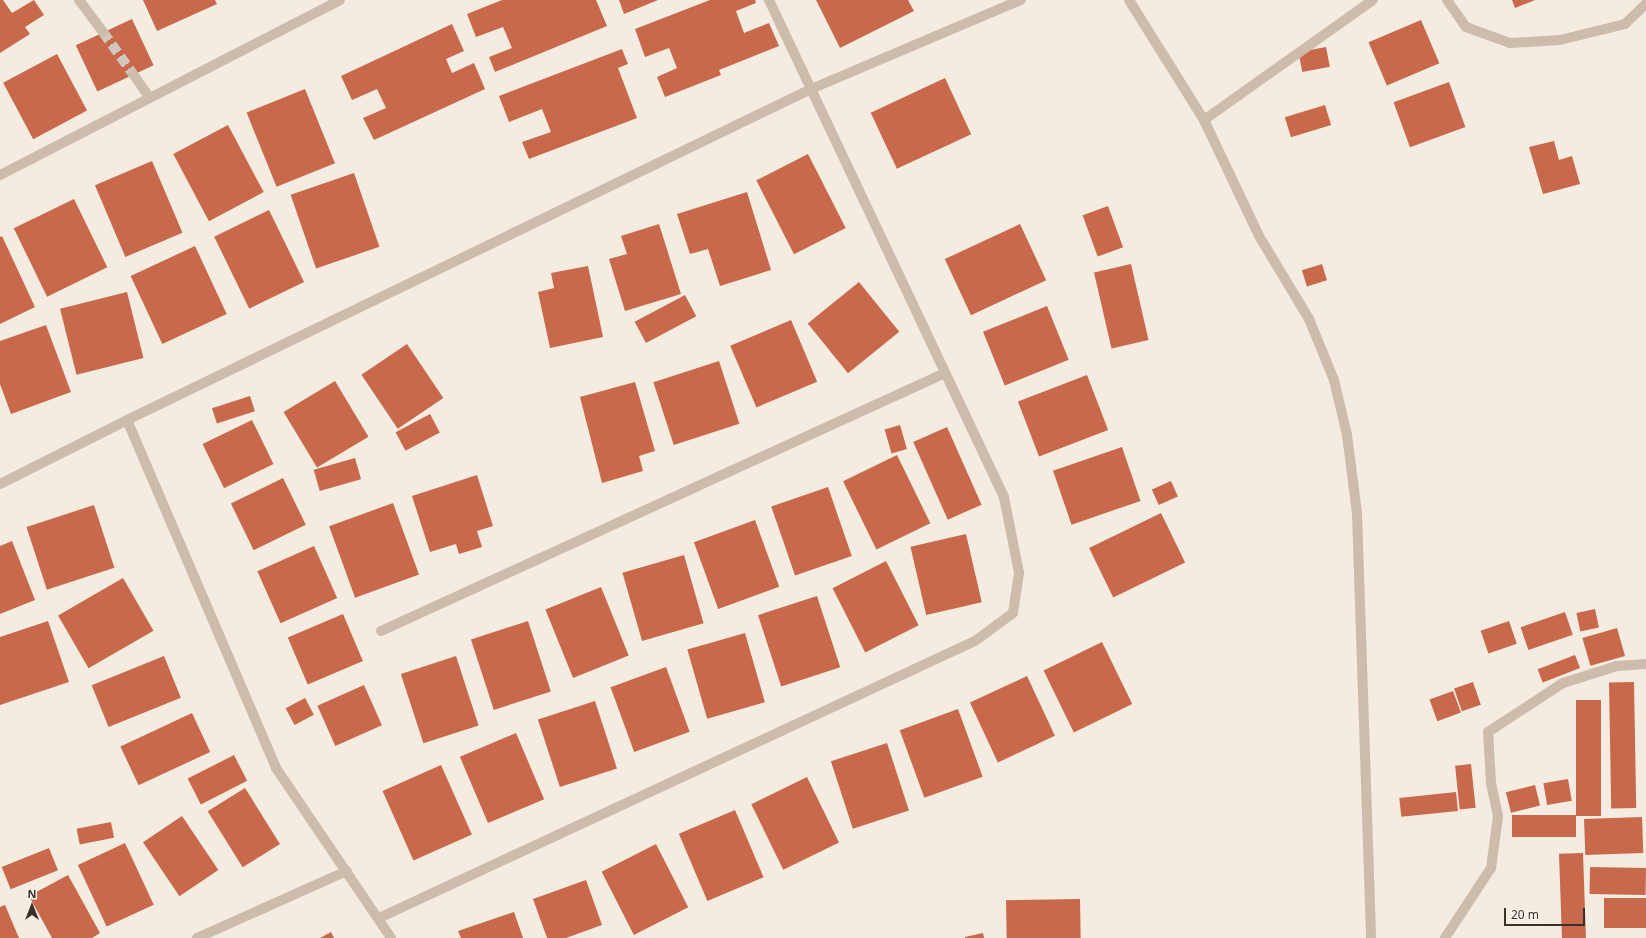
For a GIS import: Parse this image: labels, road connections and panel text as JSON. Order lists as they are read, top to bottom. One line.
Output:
{"scale_bar":"20 m","north":"top"}
